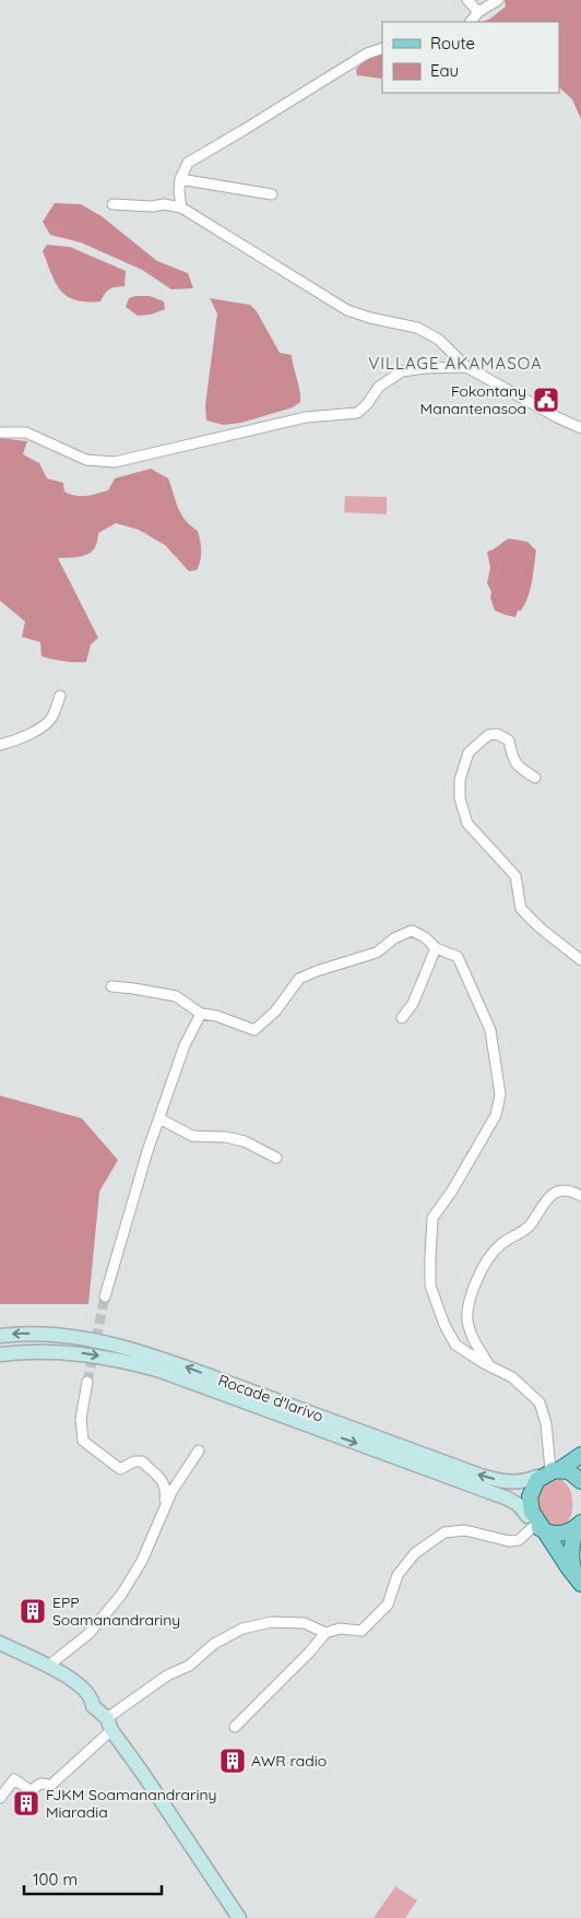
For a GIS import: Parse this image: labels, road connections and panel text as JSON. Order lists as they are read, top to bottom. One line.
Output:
{"streets":{"main road":["Rocade d'Iarivo"]},"districts":["VILLAGE AKAMASOA"],"places":{"public building":["Fokontany Manantenasoa"],"building":["EPP Soamanandrariny","AWR radio","FJKM Soamanandrariny Miaradia"]},"legend":["Route","Eau"],"scale_bar":"100 m"}
